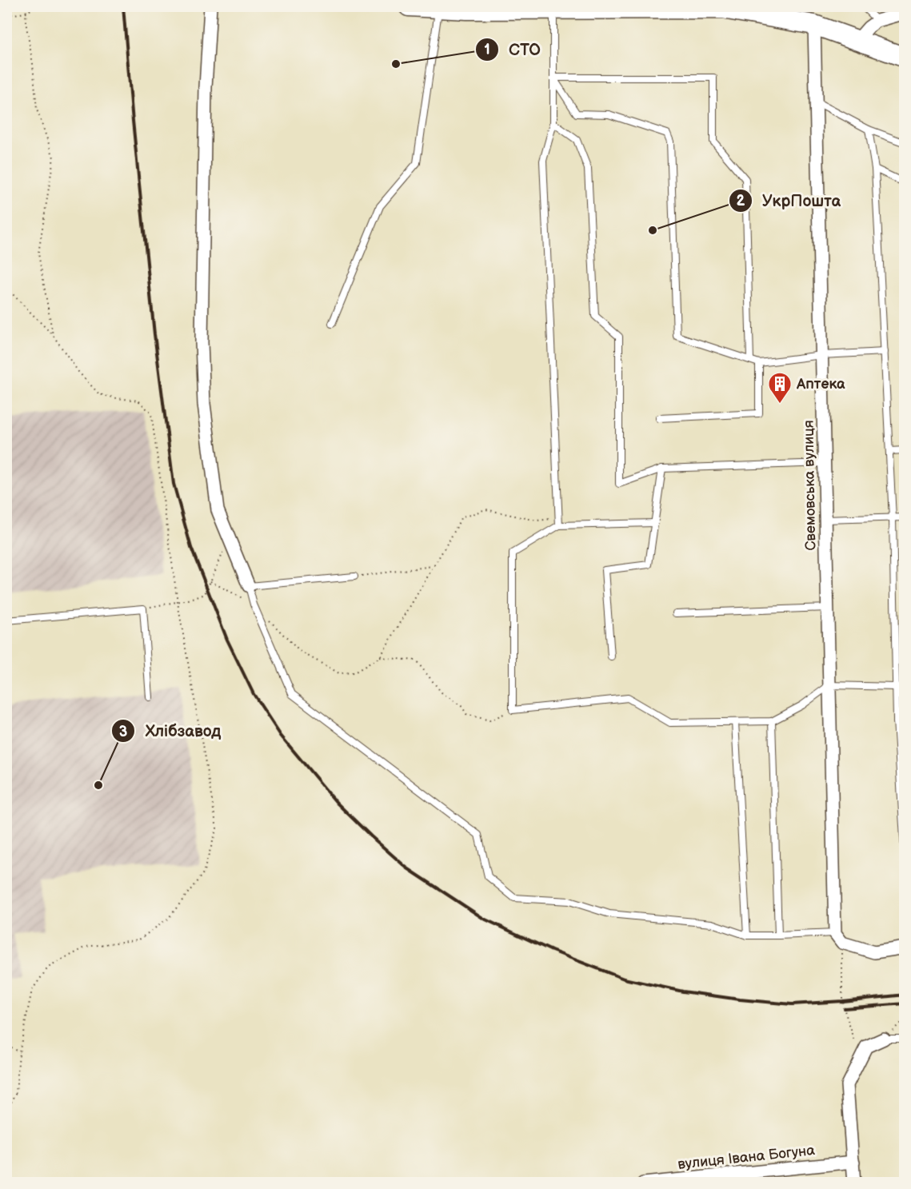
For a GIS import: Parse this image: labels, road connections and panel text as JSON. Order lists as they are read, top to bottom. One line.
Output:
{"streets":{"street":["Свемовська вулиця","вулиця Івана Богуна"]},"places":{"other":["СТО","УкрПошта","Хлібзавод"],"building":["Аптека"]}}
